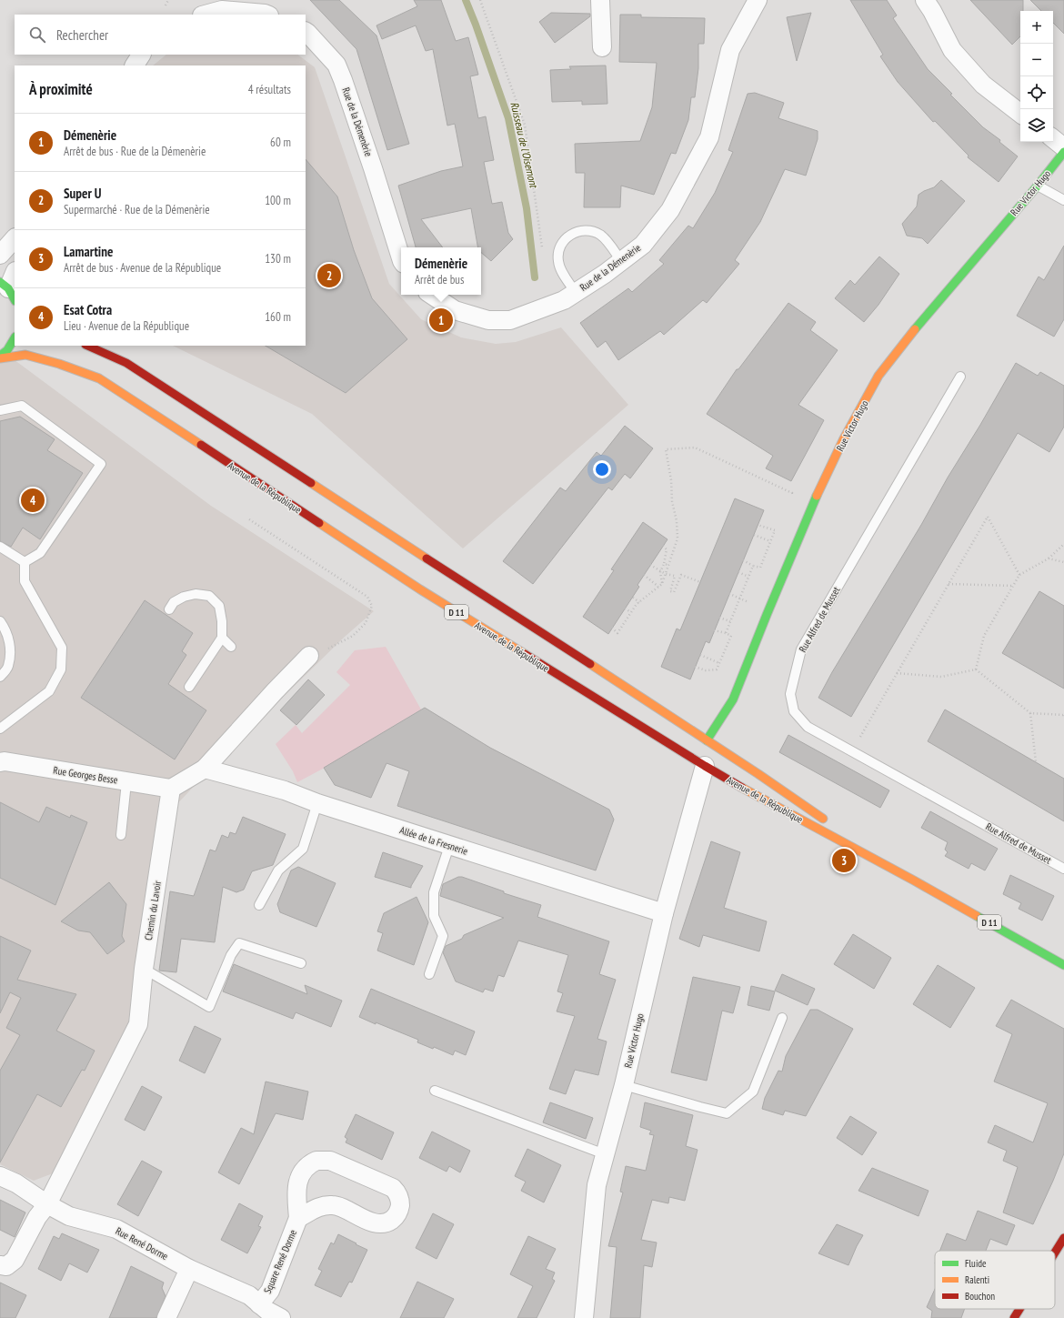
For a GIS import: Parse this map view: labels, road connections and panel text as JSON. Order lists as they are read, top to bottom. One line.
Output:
{"streets":{"main road":["Rue Victor Hugo","Avenue de la République","D 11"],"street":["Rue de la Démenèrie","Rue Georges Besse","Allée de la Fresnerie","Chemin du Lavoir","Rue René Dorme","Square René Dorme"],"lane":["Rue Alfred de Musset"]},"crossings":[["Rue Victor Hugo","Avenue de la République"],["Rue Victor Hugo","Allée de la Fresnerie"],["Rue Georges Besse","Chemin du Lavoir"],["Chemin du Lavoir","Rue René Dorme"],["Rue René Dorme","Square René Dorme"]],"water":["Ruisseau de l'Oisemont"],"legend":["Fluide","Ralenti","Bouchon"],"page":{"map_buttons":["+","−"],"search":"Rechercher","heading":["À proximité","4 résultats"],"list":[{"mark":"1","name":"Démenèrie","note":"Arrêt de bus · Rue de la Démenèrie","value":"60 m"},{"mark":"2","name":"Super U","note":"Supermarché · Rue de la Démenèrie","value":"100 m"},{"mark":"3","name":"Lamartine","note":"Arrêt de bus · Avenue de la République","value":"130 m"},{"mark":"4","name":"Esat Cotra","note":"Lieu · Avenue de la République","value":"160 m"}],"popup":["Démenèrie","Arrêt de bus"],"pins":["2","1","4","3"]}}
